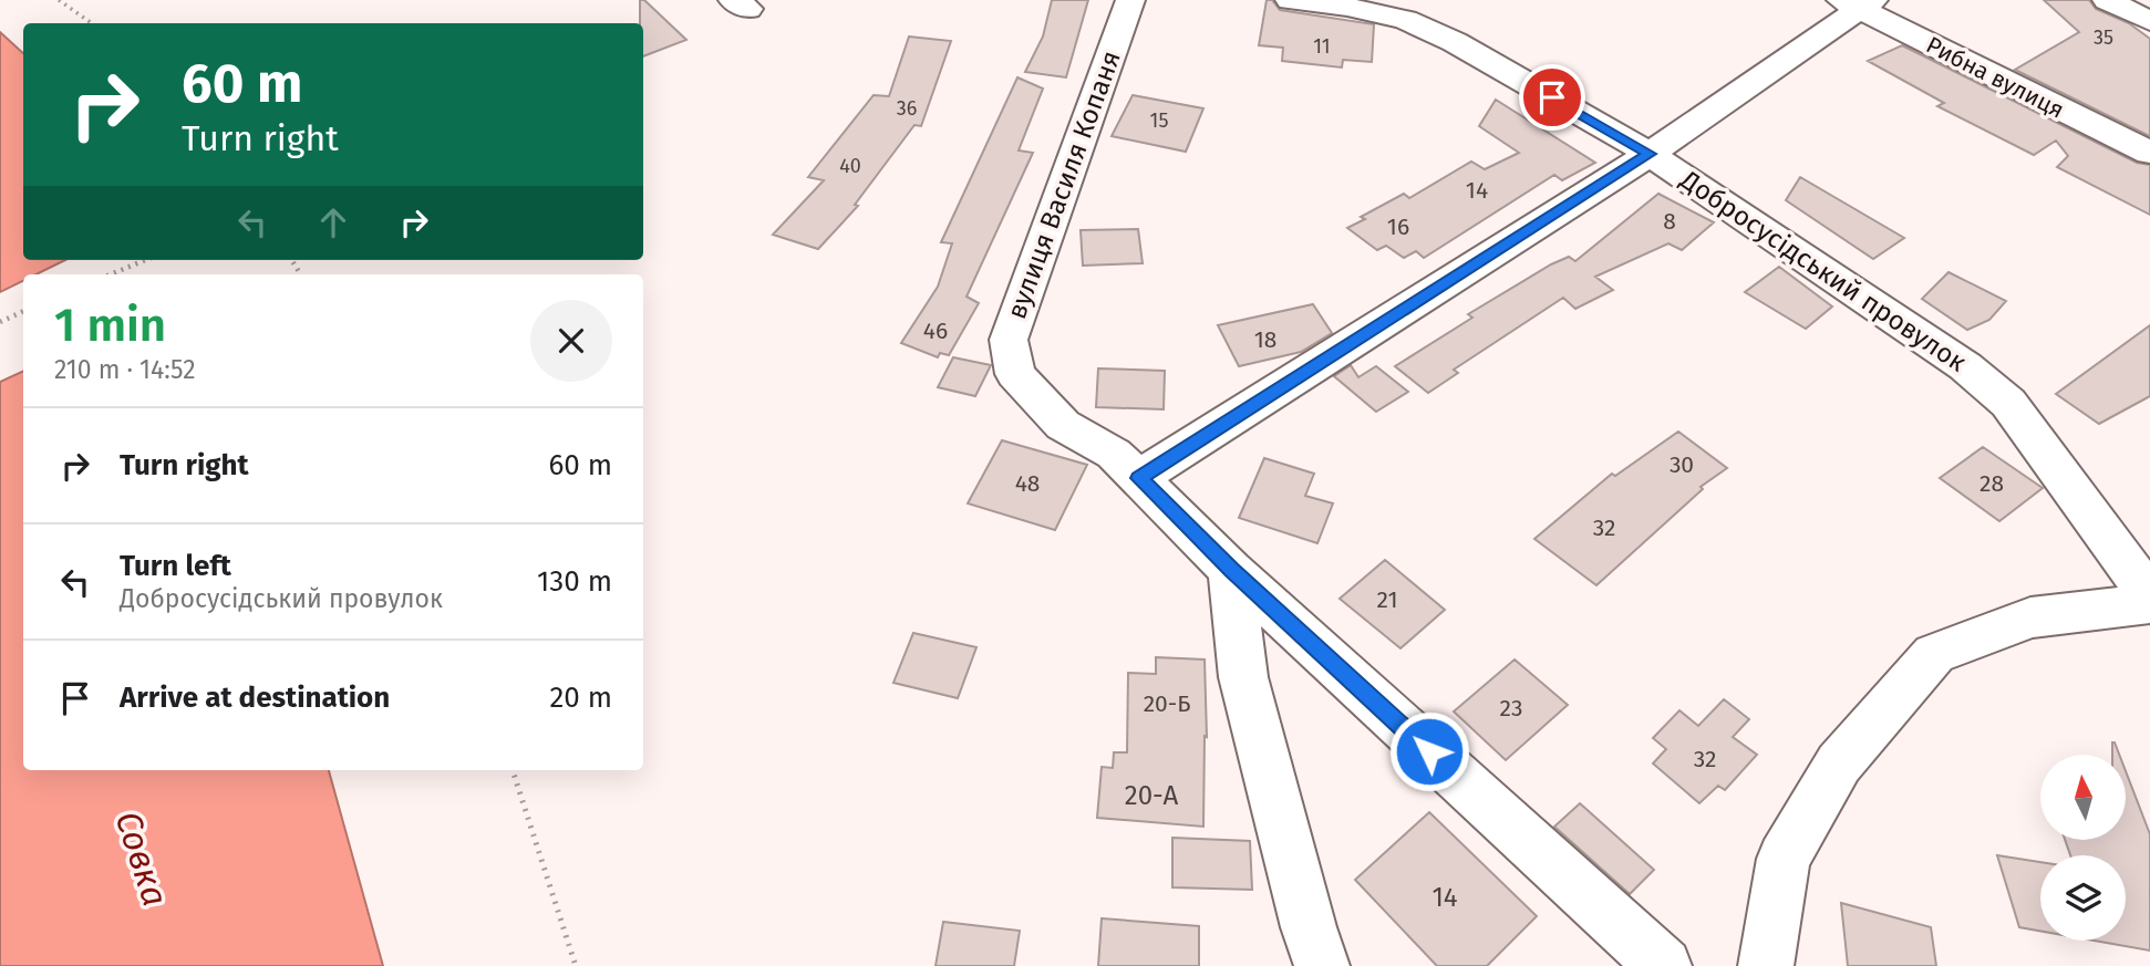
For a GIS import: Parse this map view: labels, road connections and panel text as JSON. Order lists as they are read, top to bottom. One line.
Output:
{"streets":{"street":["Рибна вулиця","вулиця Василя Копаня","Добросусідський провулок"]},"water":["Совка"],"house_numbers":["35","11","36","15","40","14","8","16","46","18","30","48","28","32","21","20-Б","23","32","20-А","14"],"north":"top","page":{"turn":["60 m","Turn right"],"heading":["1 min","210 m · 14:52"],"list":[{"name":"Turn right","value":"60 m"},{"name":"Turn left","note":"Добросусідський провулок","value":"130 m"},{"name":"Arrive at destination","value":"20 m"}]}}
